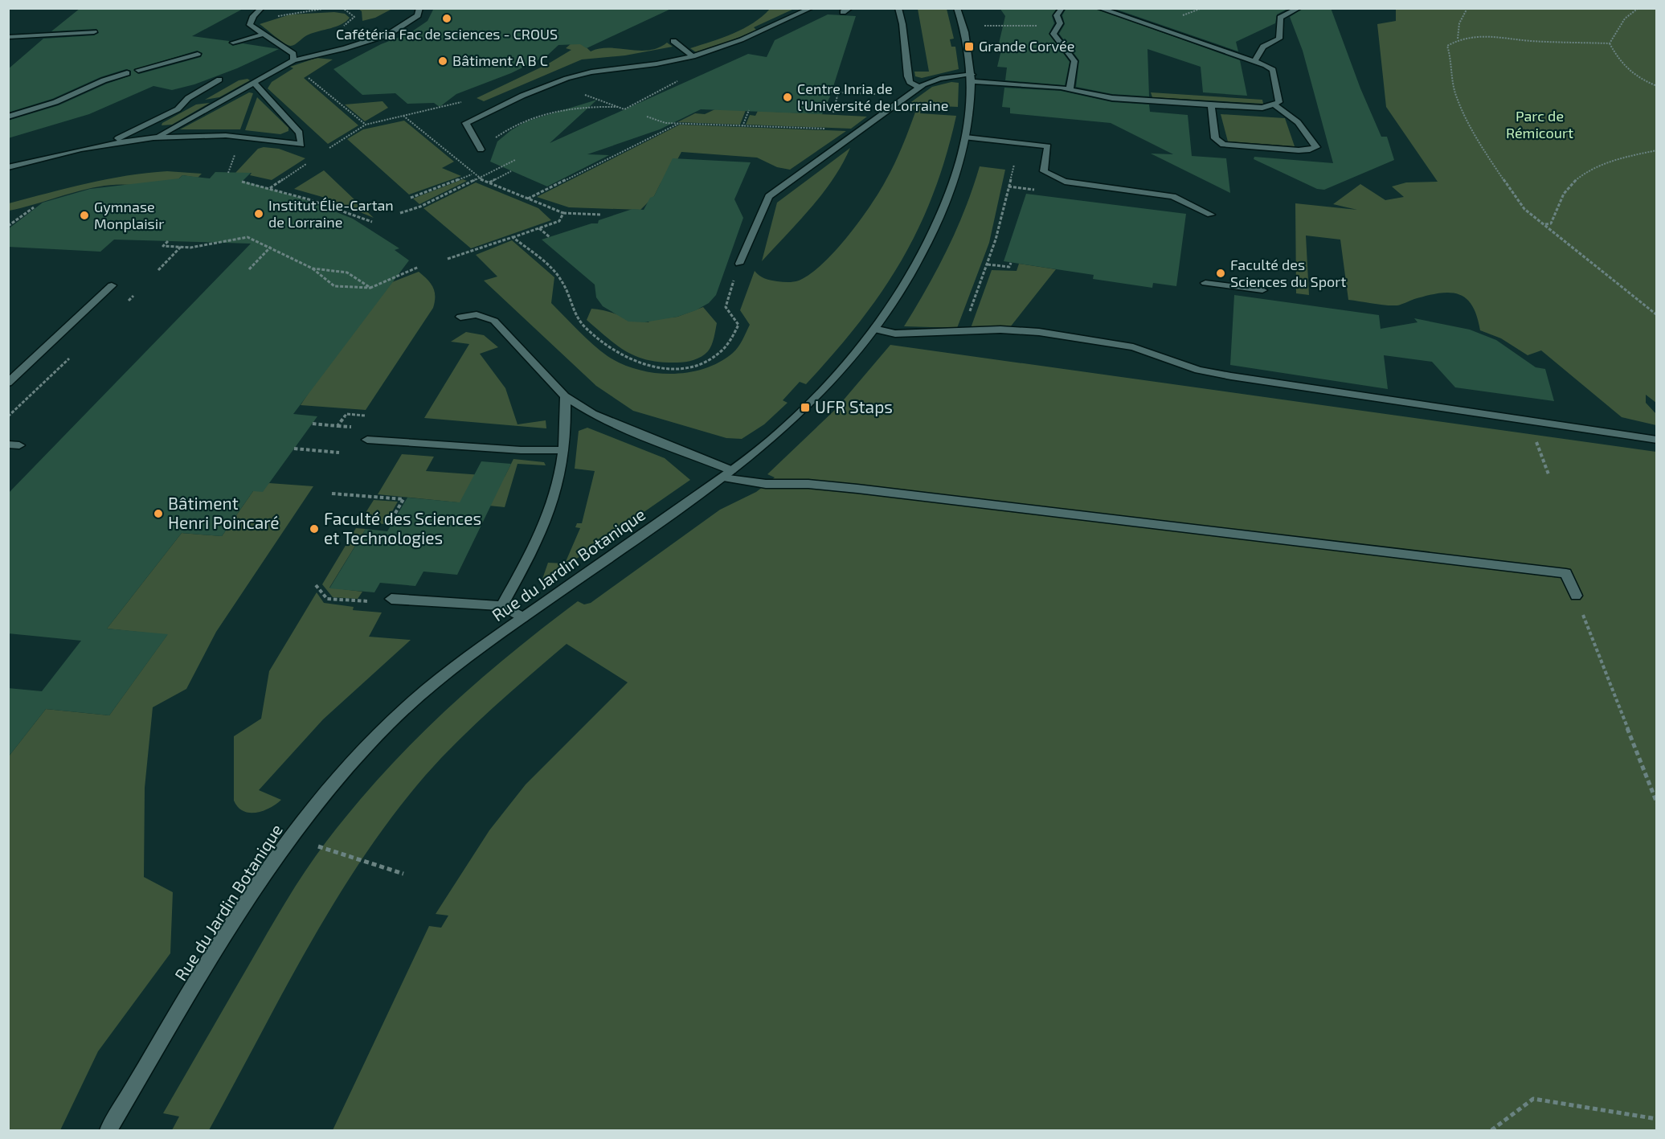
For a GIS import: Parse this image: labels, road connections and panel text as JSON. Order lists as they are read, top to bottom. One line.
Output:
{"streets":{"street":["Rue du Jardin Botanique"]},"parks":["Parc de Rémicourt"],"places":{"other":["Cafétéria Fac de sciences - CROUS","Bâtiment A B C","Centre Inria de l'Université de Lorraine","Institut Élie-Cartan de Lorraine","Gymnase Monplaisir","Faculté des Sciences du Sport","Bâtiment Henri Poincaré","Faculté des Sciences et Technologies"],"transit":["Grande Corvée","UFR Staps"]}}
